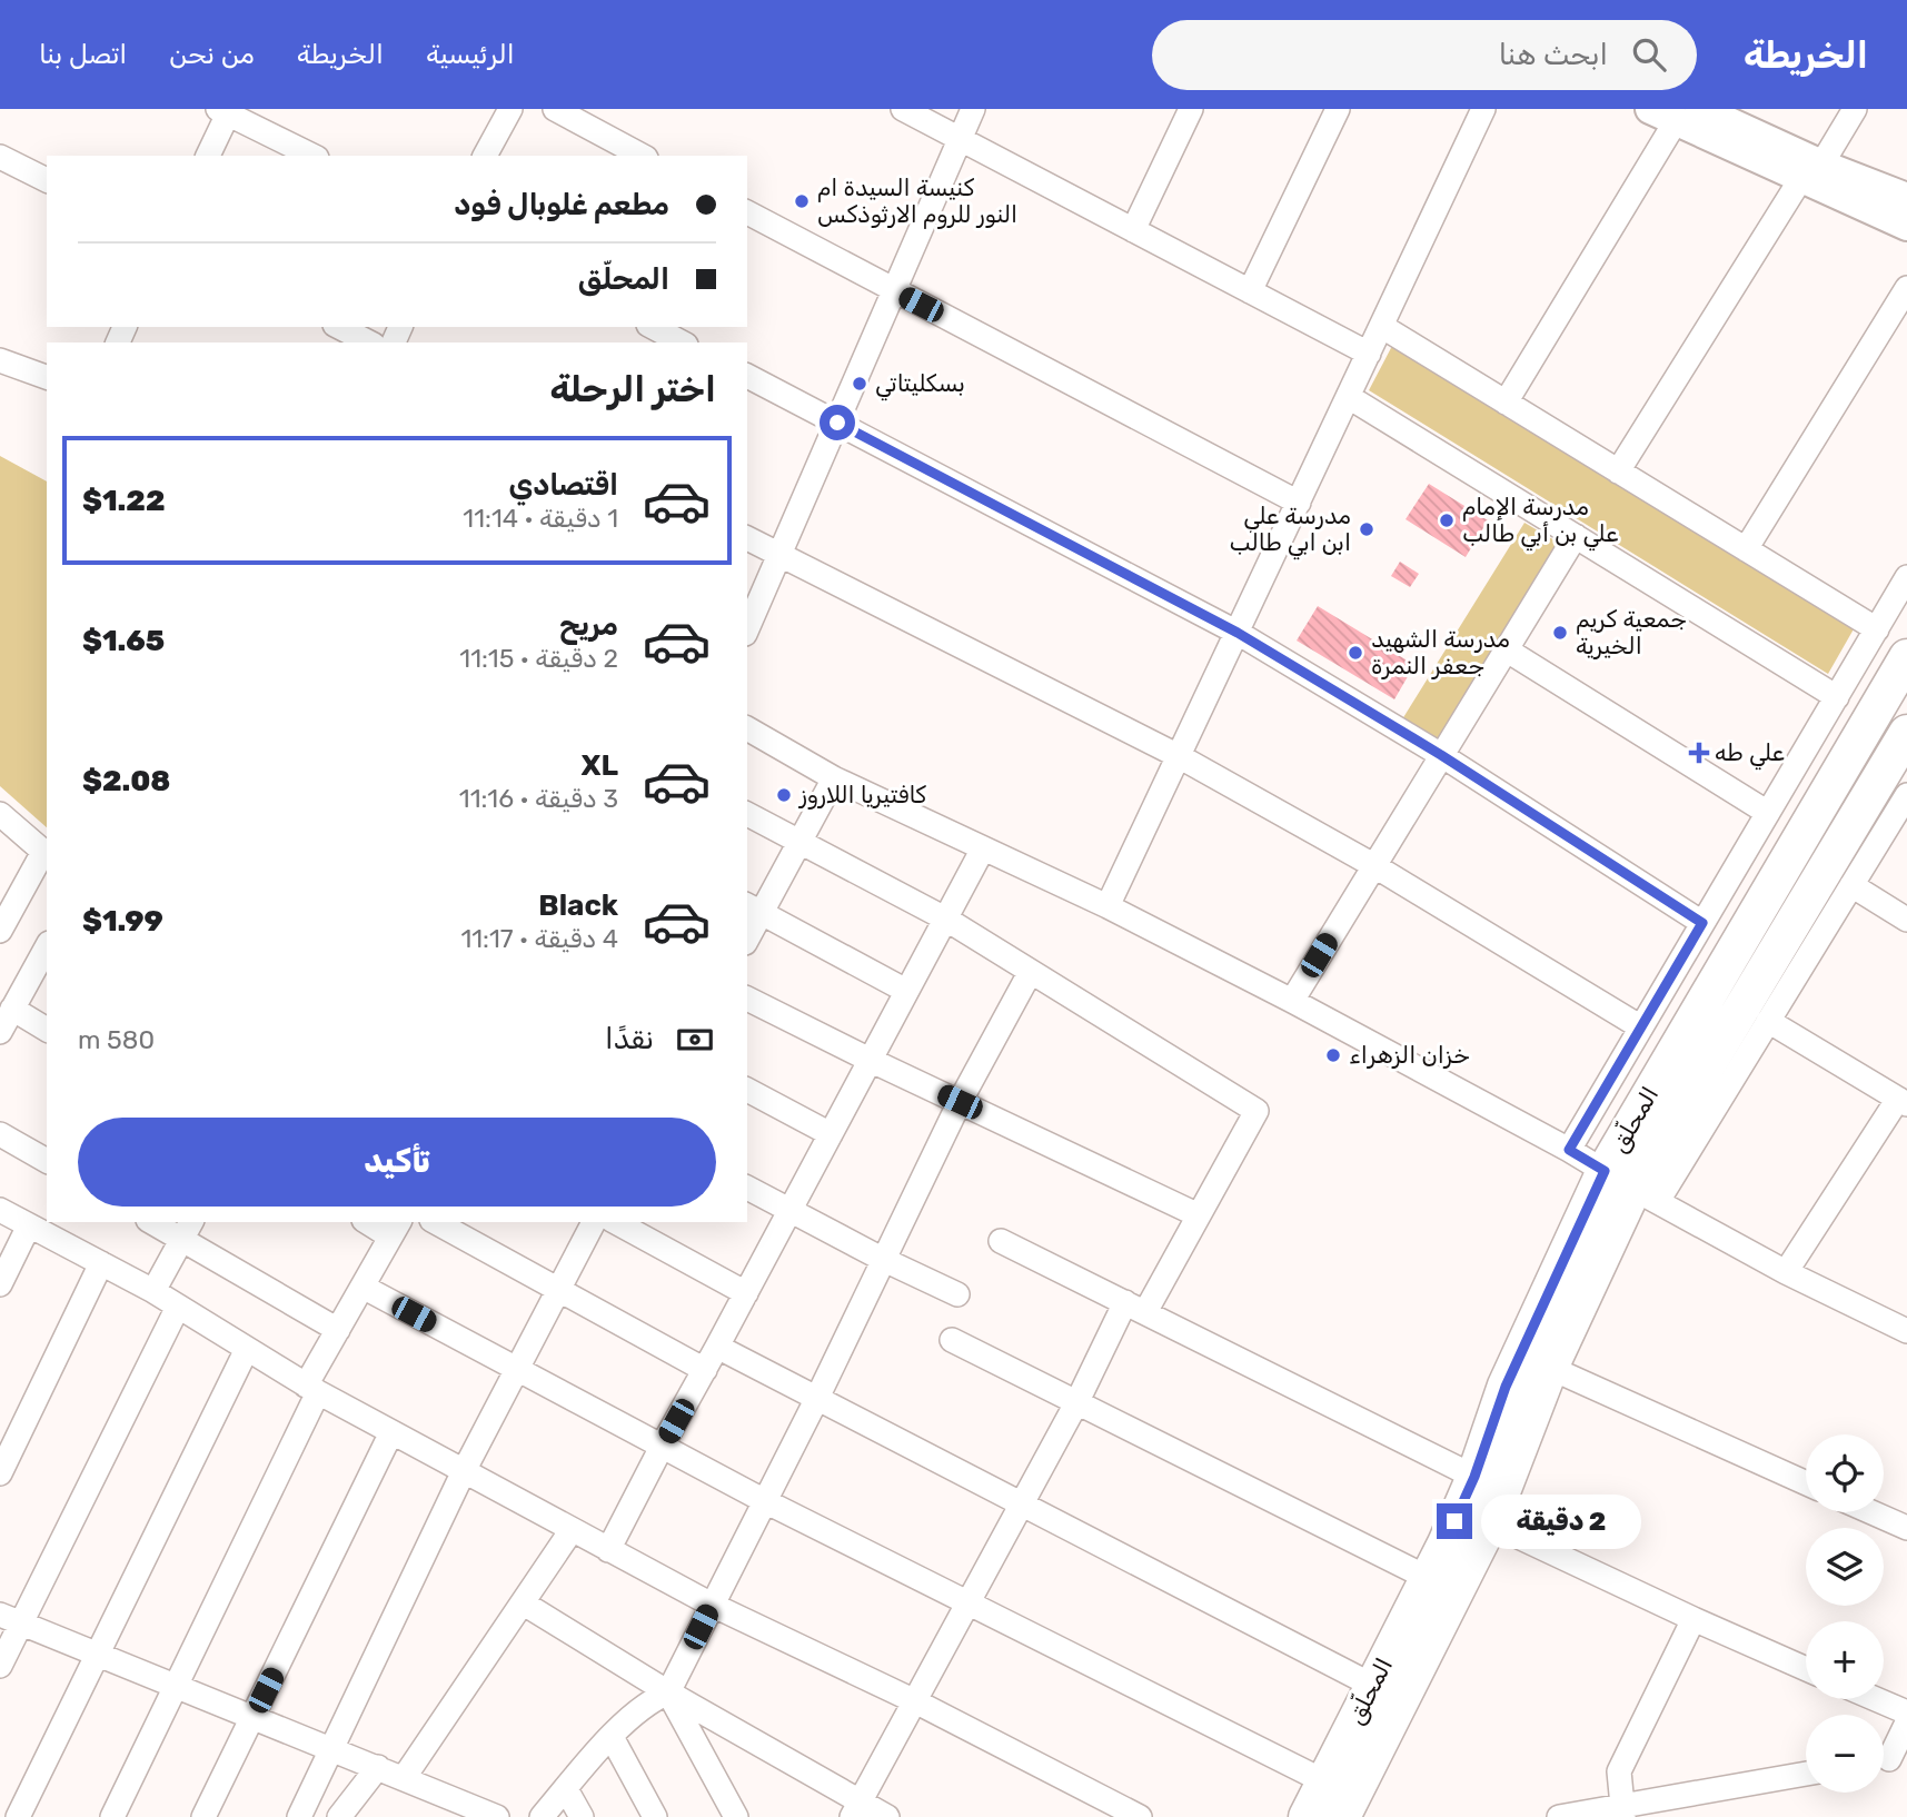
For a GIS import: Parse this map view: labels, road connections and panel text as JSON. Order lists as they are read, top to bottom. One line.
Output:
{"streets":{"highway":["المحلّق"]},"places":{"other":["كنيسة السيدة ام النور للروم الارثوذكس","بسكليتاتي","مدرسة الإمام علي بن أبي طالب","مدرسة علي ابن ابي طالب","جمعية كريم الخيرية","مدرسة الشهيد جعفر النمرة","كافتيريا اللاروز","خزان الزهراء"],"health":["علي طه"]},"page":{"header":"الخريطة","search":"ابحث هنا","nav":["الرئيسية","الخريطة","من نحن","اتصل بنا"],"banner":["مطعم غلوبال فود","المحلّق"],"heading":"اختر الرحلة","list":[{"name":"اقتصادي","note":"1 دقيقة · 11:14","value":"$1.22"},{"name":"مريح","note":"2 دقيقة · 11:15","value":"$1.65"},{"name":"XL","note":"3 دقيقة · 11:16","value":"$2.08"},{"name":"Black","note":"4 دقيقة · 11:17","value":"$1.99"}],"pay":["نقدًا","580 m"],"buttons":"تأكيد","map_buttons":["+","−"],"bubble":"2 دقيقة"}}
